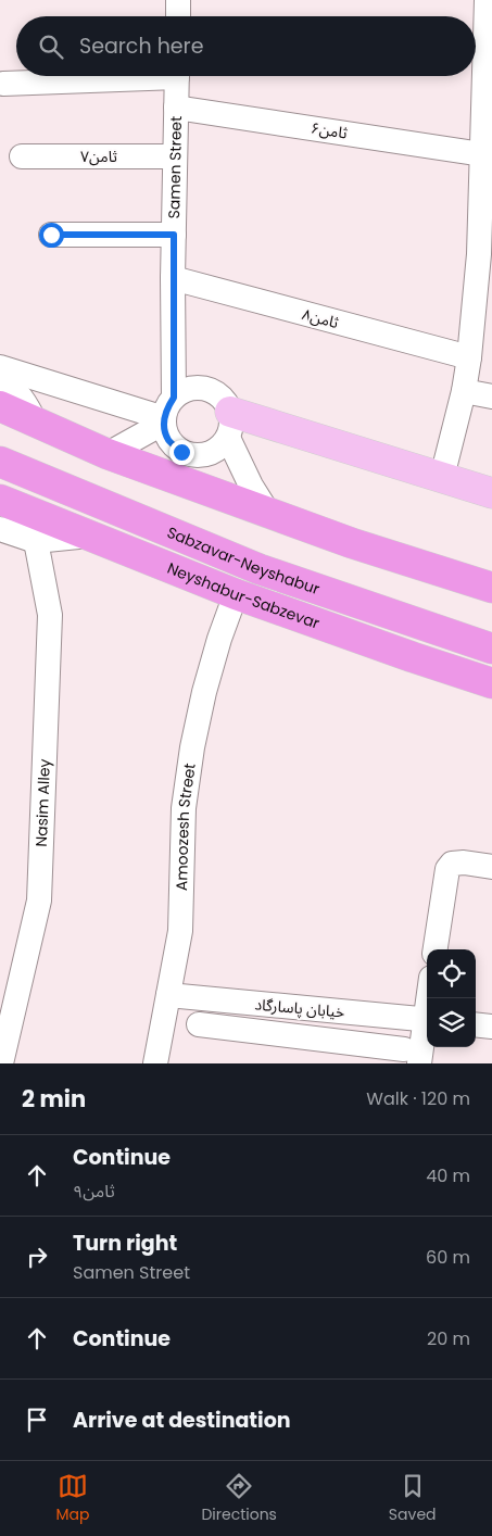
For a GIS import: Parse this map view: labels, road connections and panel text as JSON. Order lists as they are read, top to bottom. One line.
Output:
{"streets":{"highway":["Sabzavar-Neyshabur","Neyshabur-Sabzevar"],"street":["ثامن۶","ثامن۷","Samen Street","ثامن۸","Nasim Alley","Amoozesh Street","خیابان پاسارگاد"]},"crossings":[["ثامن۶","Samen Street"],["ثامن۷","Samen Street"],["Samen Street","ثامن۸"],["Neyshabur-Sabzevar","Amoozesh Street"],["Amoozesh Street","خیابان پاسارگاد"]],"page":{"search":"Search here","heading":["2 min","Walk · 120 m"],"list":[["Continue","ثامن۹","40 m"],["Turn right","Samen Street","60 m"],["Continue","20 m"],"Arrive at destination"],"nav":["Map","Directions","Saved"]}}
